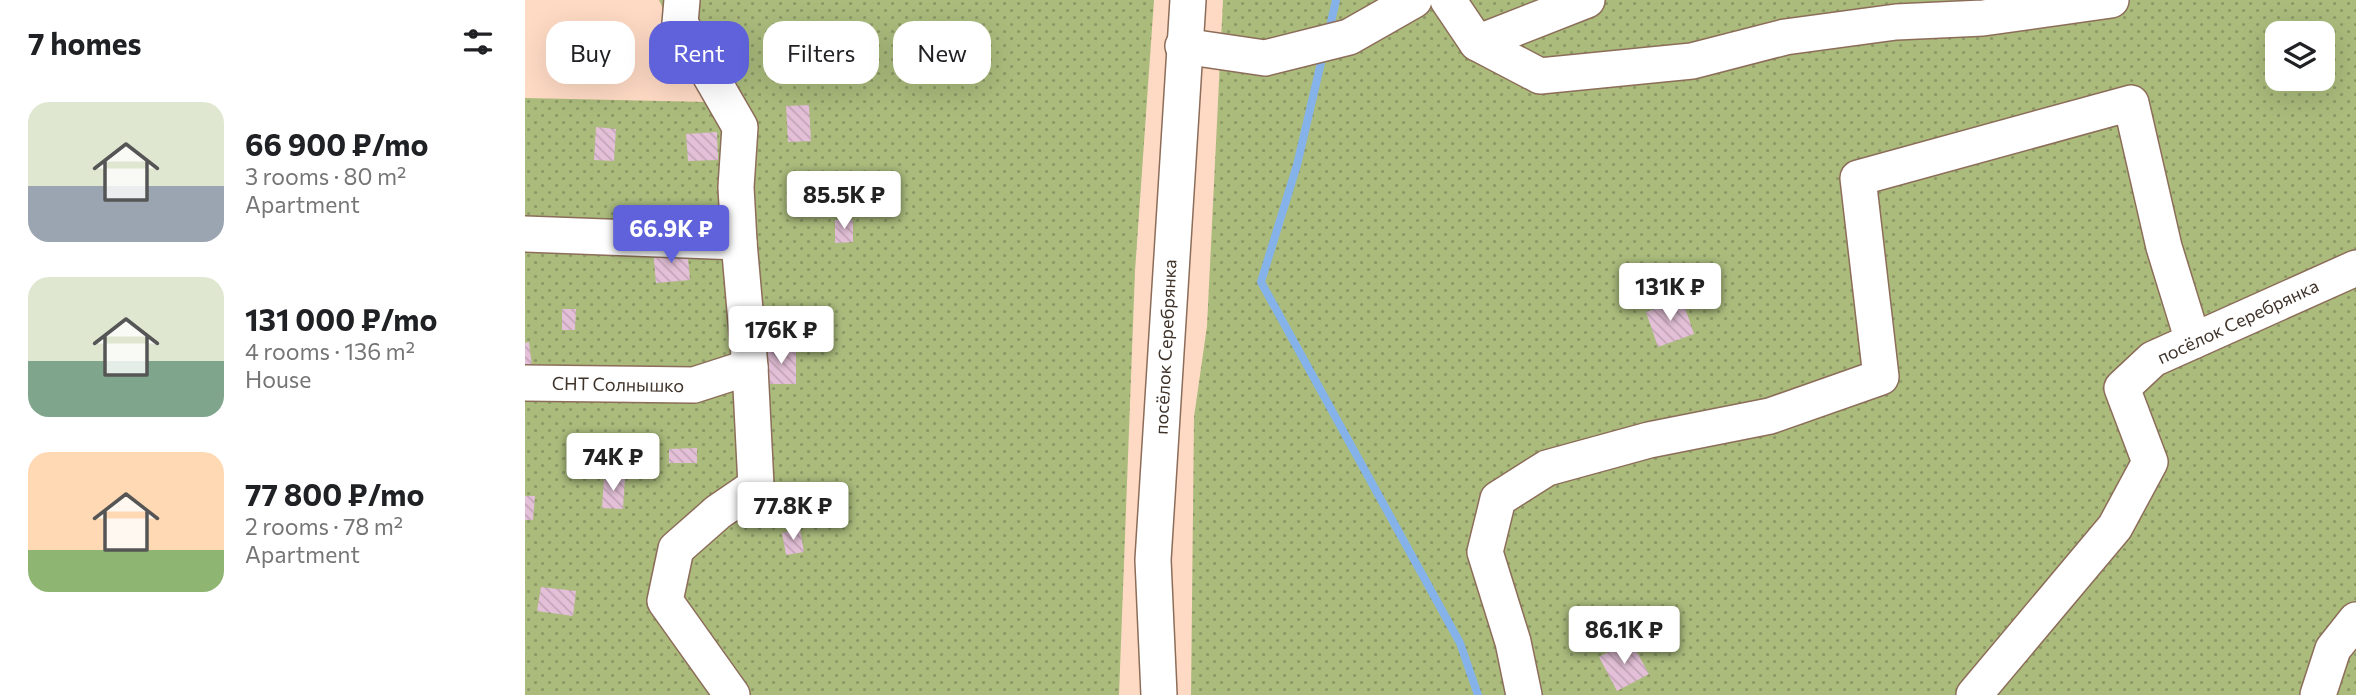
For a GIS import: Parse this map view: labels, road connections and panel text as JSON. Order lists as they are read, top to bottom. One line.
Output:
{"streets":{"lane":["посёлок Серебрянка","СНТ Солнышко"]},"page":{"heading":"7 homes","chip":["Buy","Rent","Filters","New"],"list":[{"name":"66 900 ₽/mo","note":"3 rooms · 80 m² · Apartment"},{"name":"131 000 ₽/mo","note":"4 rooms · 136 m² · House"},{"name":"77 800 ₽/mo","note":"2 rooms · 78 m² · Apartment"}],"price":["85.5K ₽","66.9K ₽","131K ₽","176K ₽","74K ₽","77.8K ₽","86.1K ₽"]}}
